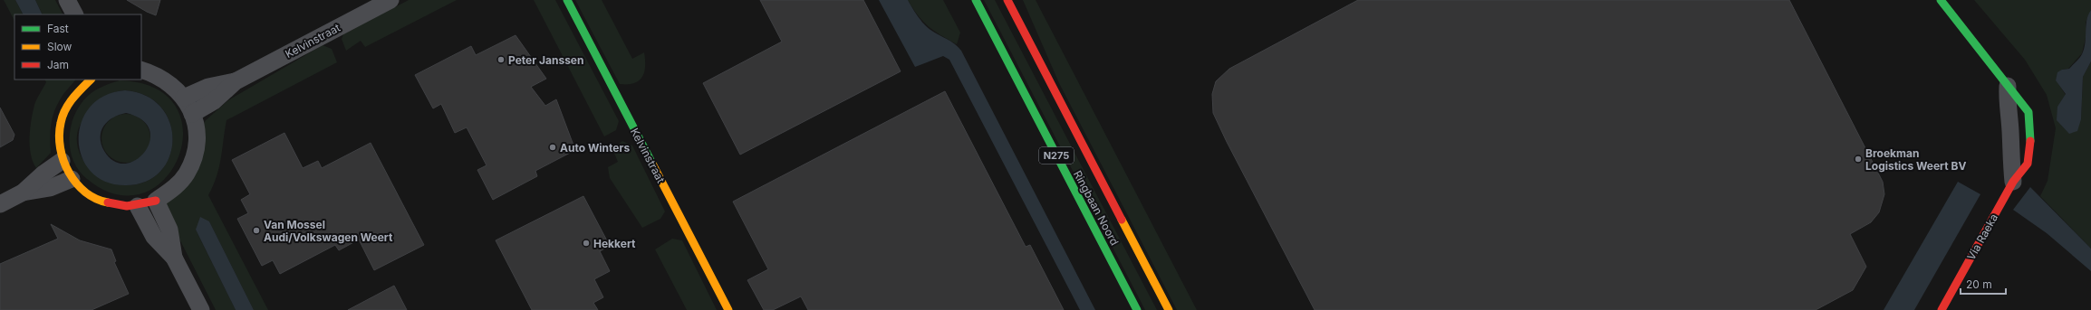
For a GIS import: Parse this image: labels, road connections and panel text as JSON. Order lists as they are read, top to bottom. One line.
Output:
{"streets":{"street":["Kelvinstraat","N275","Ringbaan Noord","Via Raeka"]},"places":["Peter Janssen","Auto Winters","Broekman Logistics Weert BV","Van Mossel Audi/Volkswagen Weert","Hekkert"],"legend":["Fast","Slow","Jam"],"scale_bar":"20 m"}
